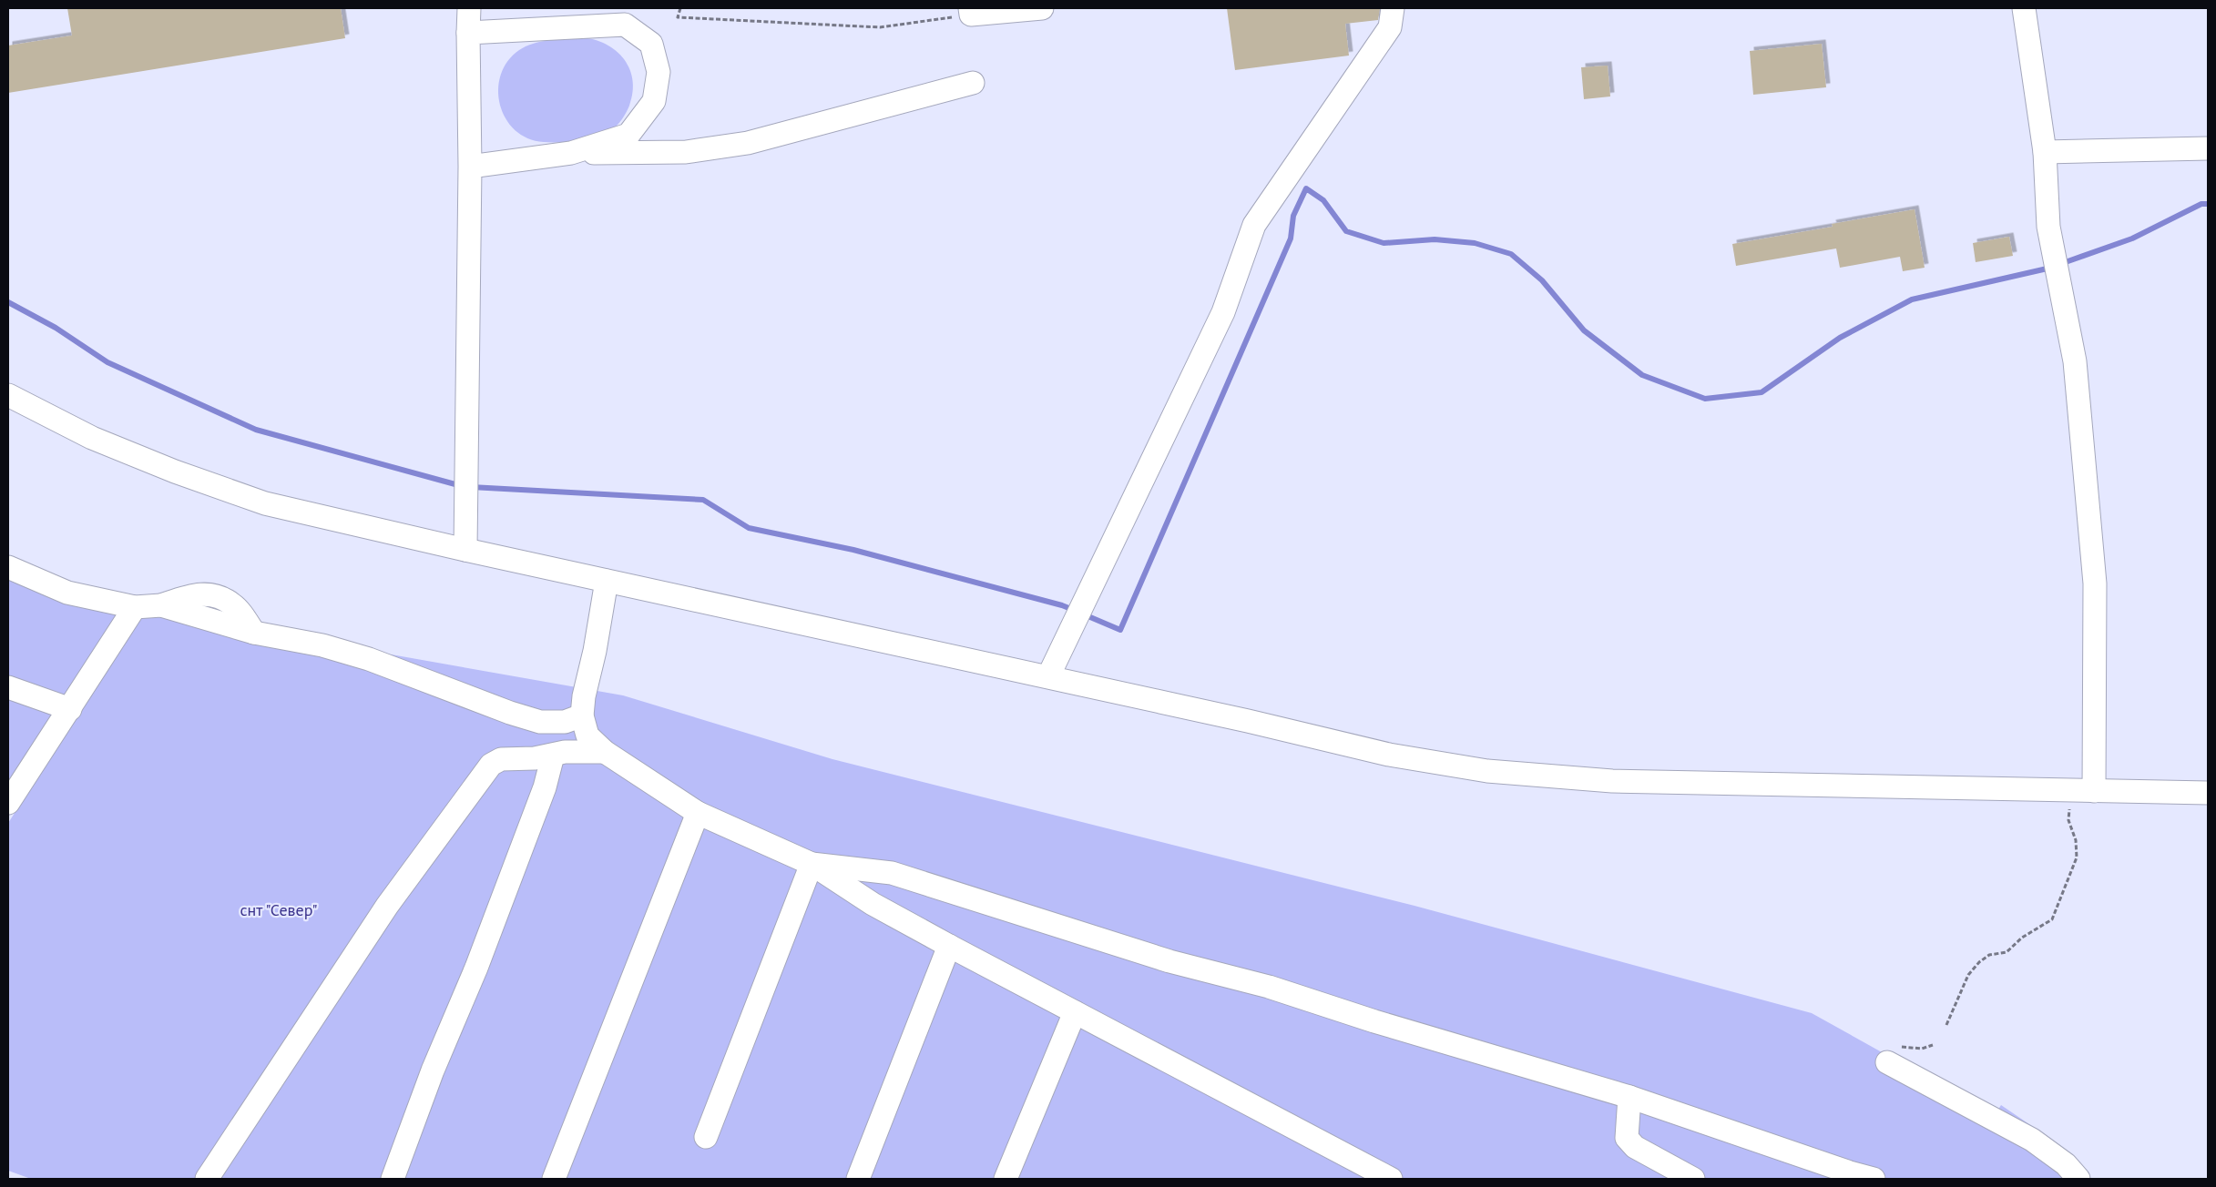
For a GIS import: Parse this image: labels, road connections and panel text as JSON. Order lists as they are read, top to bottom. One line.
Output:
{"parks":["снт \"Север\""]}
